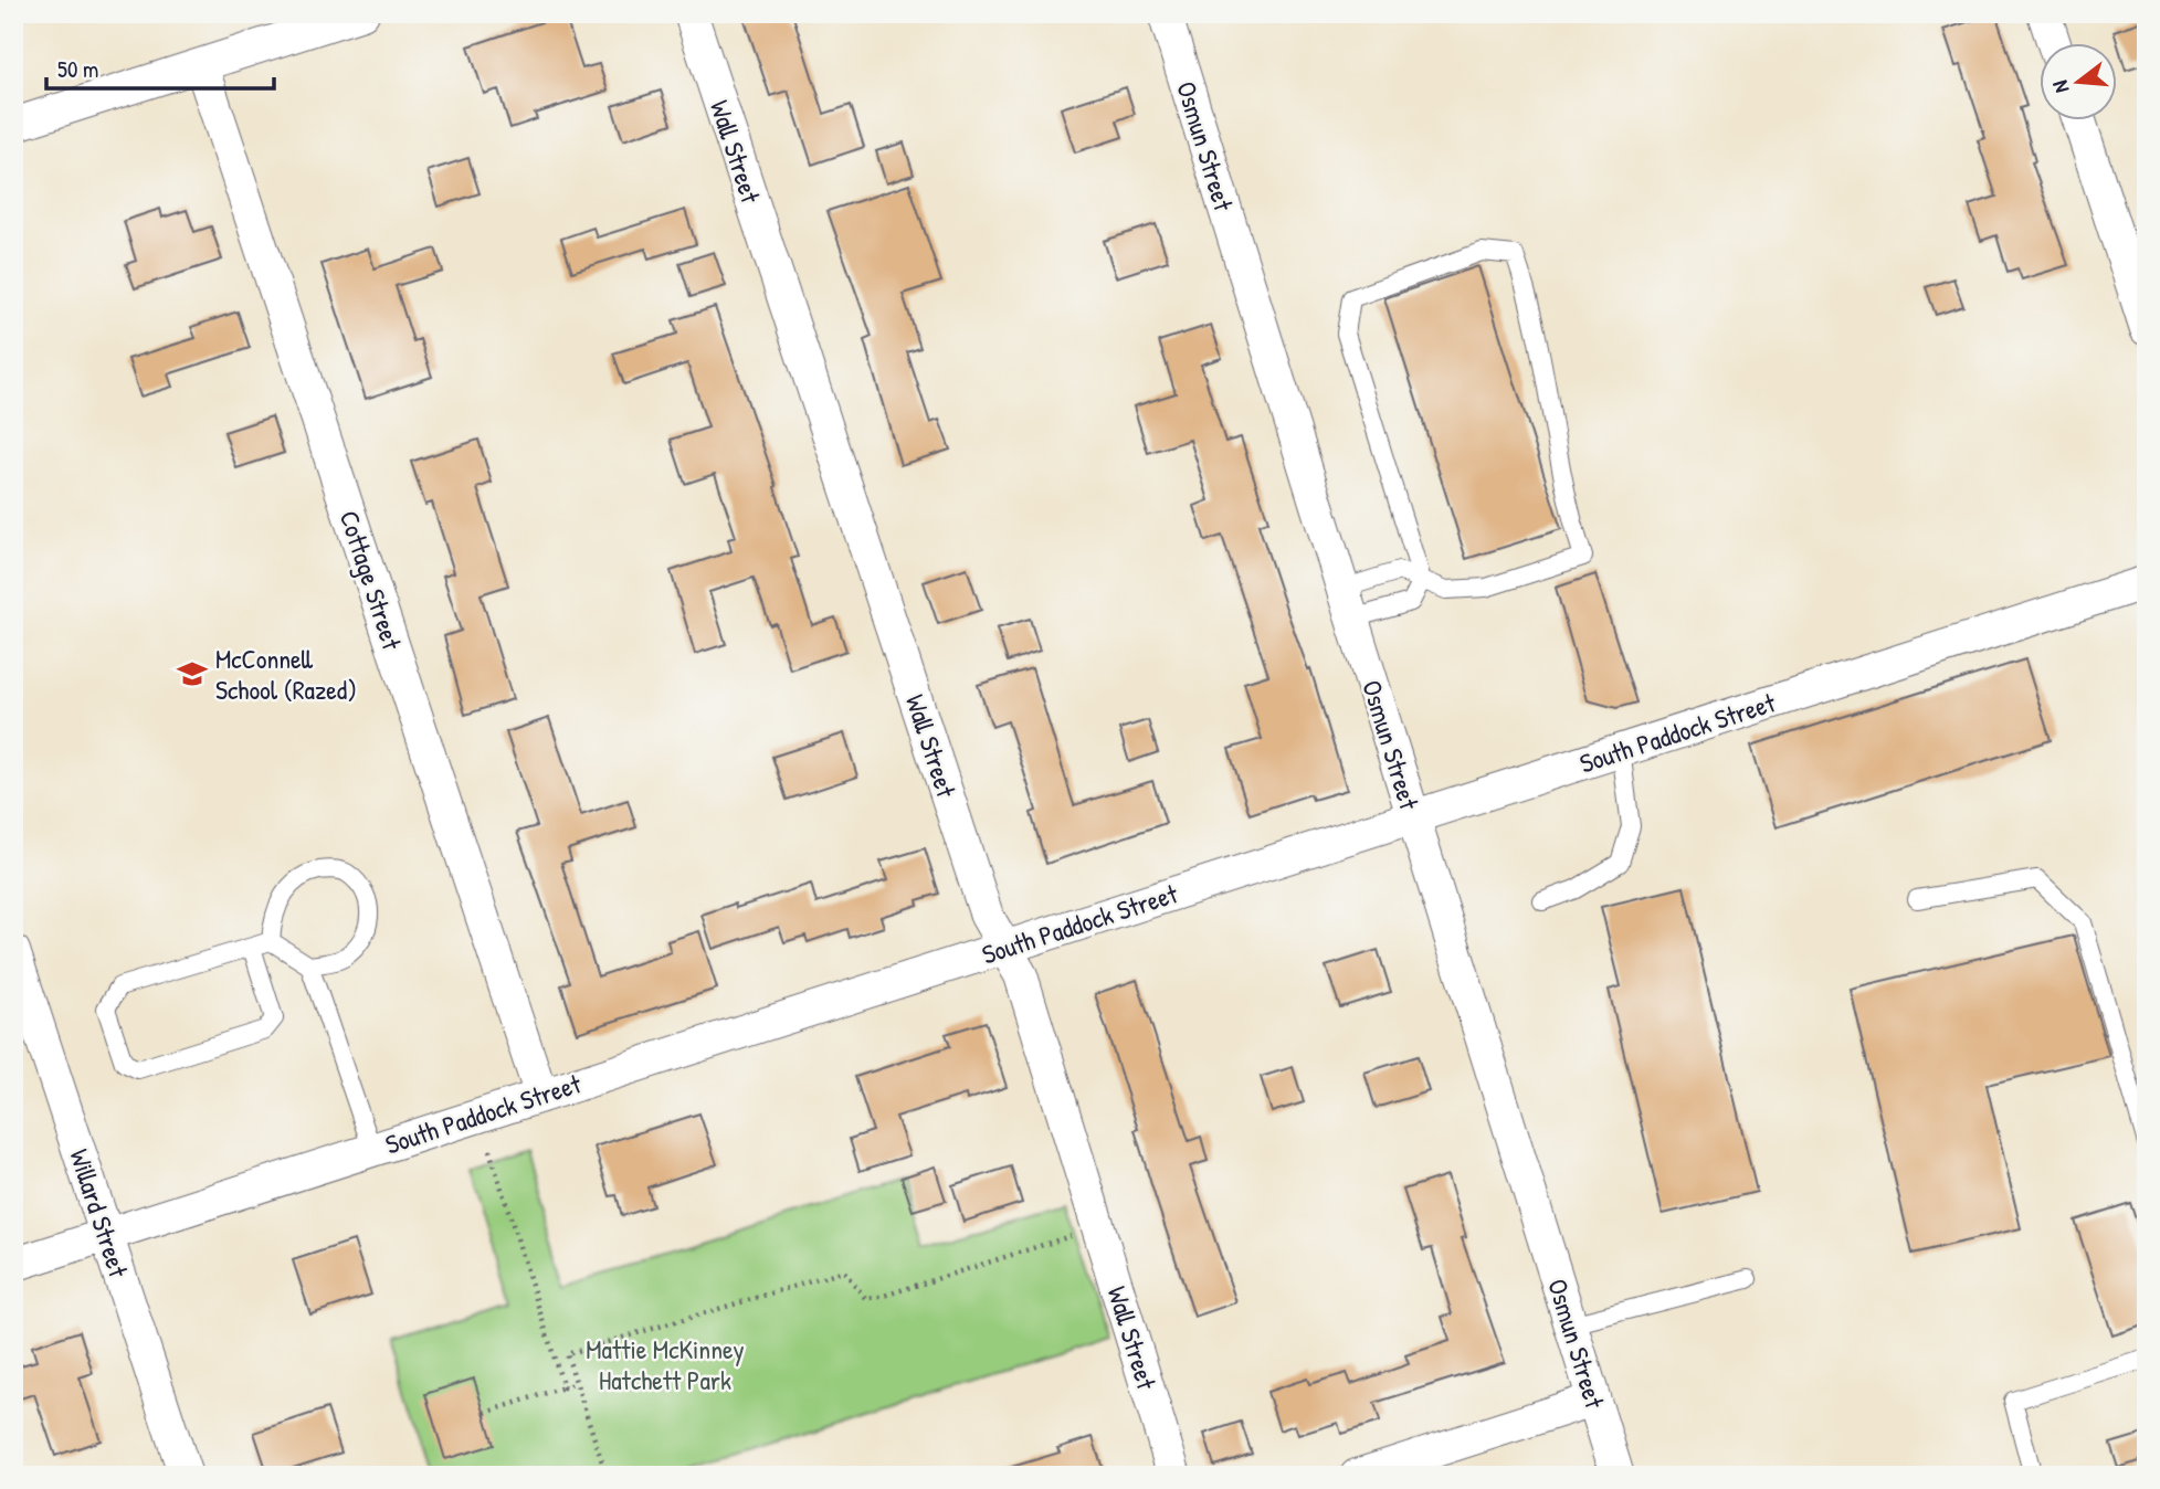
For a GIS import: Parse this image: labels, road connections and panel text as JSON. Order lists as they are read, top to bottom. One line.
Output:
{"streets":{"street":["Osmun Street","Wall Street","Cottage Street","South Paddock Street","Willard Street"]},"crossings":[["Osmun Street","South Paddock Street"],["Wall Street","South Paddock Street"],["Cottage Street","South Paddock Street"],["South Paddock Street","Willard Street"]],"parks":["Mattie McKinney Hatchett Park"],"places":{"school or university":["McConnell School (Razed)"]},"scale_bar":"50 m","north":"left"}
